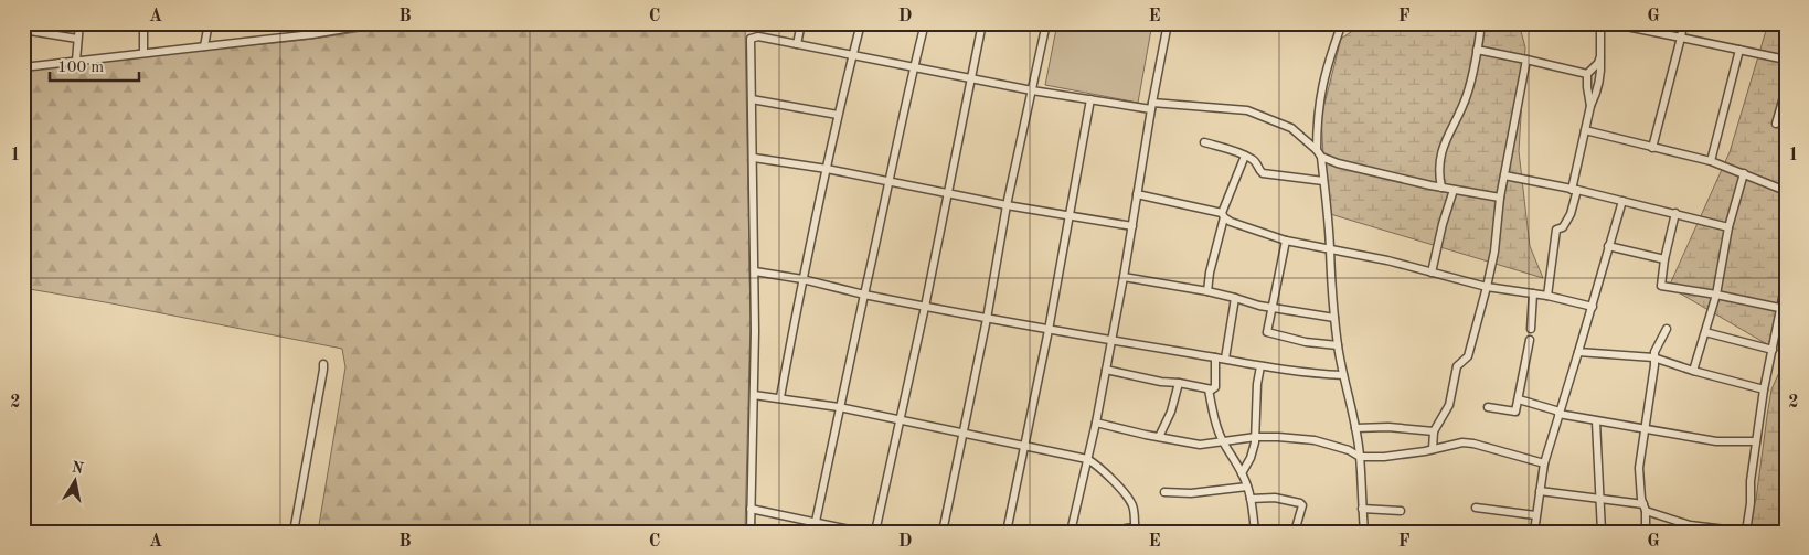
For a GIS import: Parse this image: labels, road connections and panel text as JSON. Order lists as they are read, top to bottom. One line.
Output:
{"scale_bar":"100 m","north":"top","grid":{"columns":["A","B","C","D","E","F","G"],"rows":["1","2"]}}
